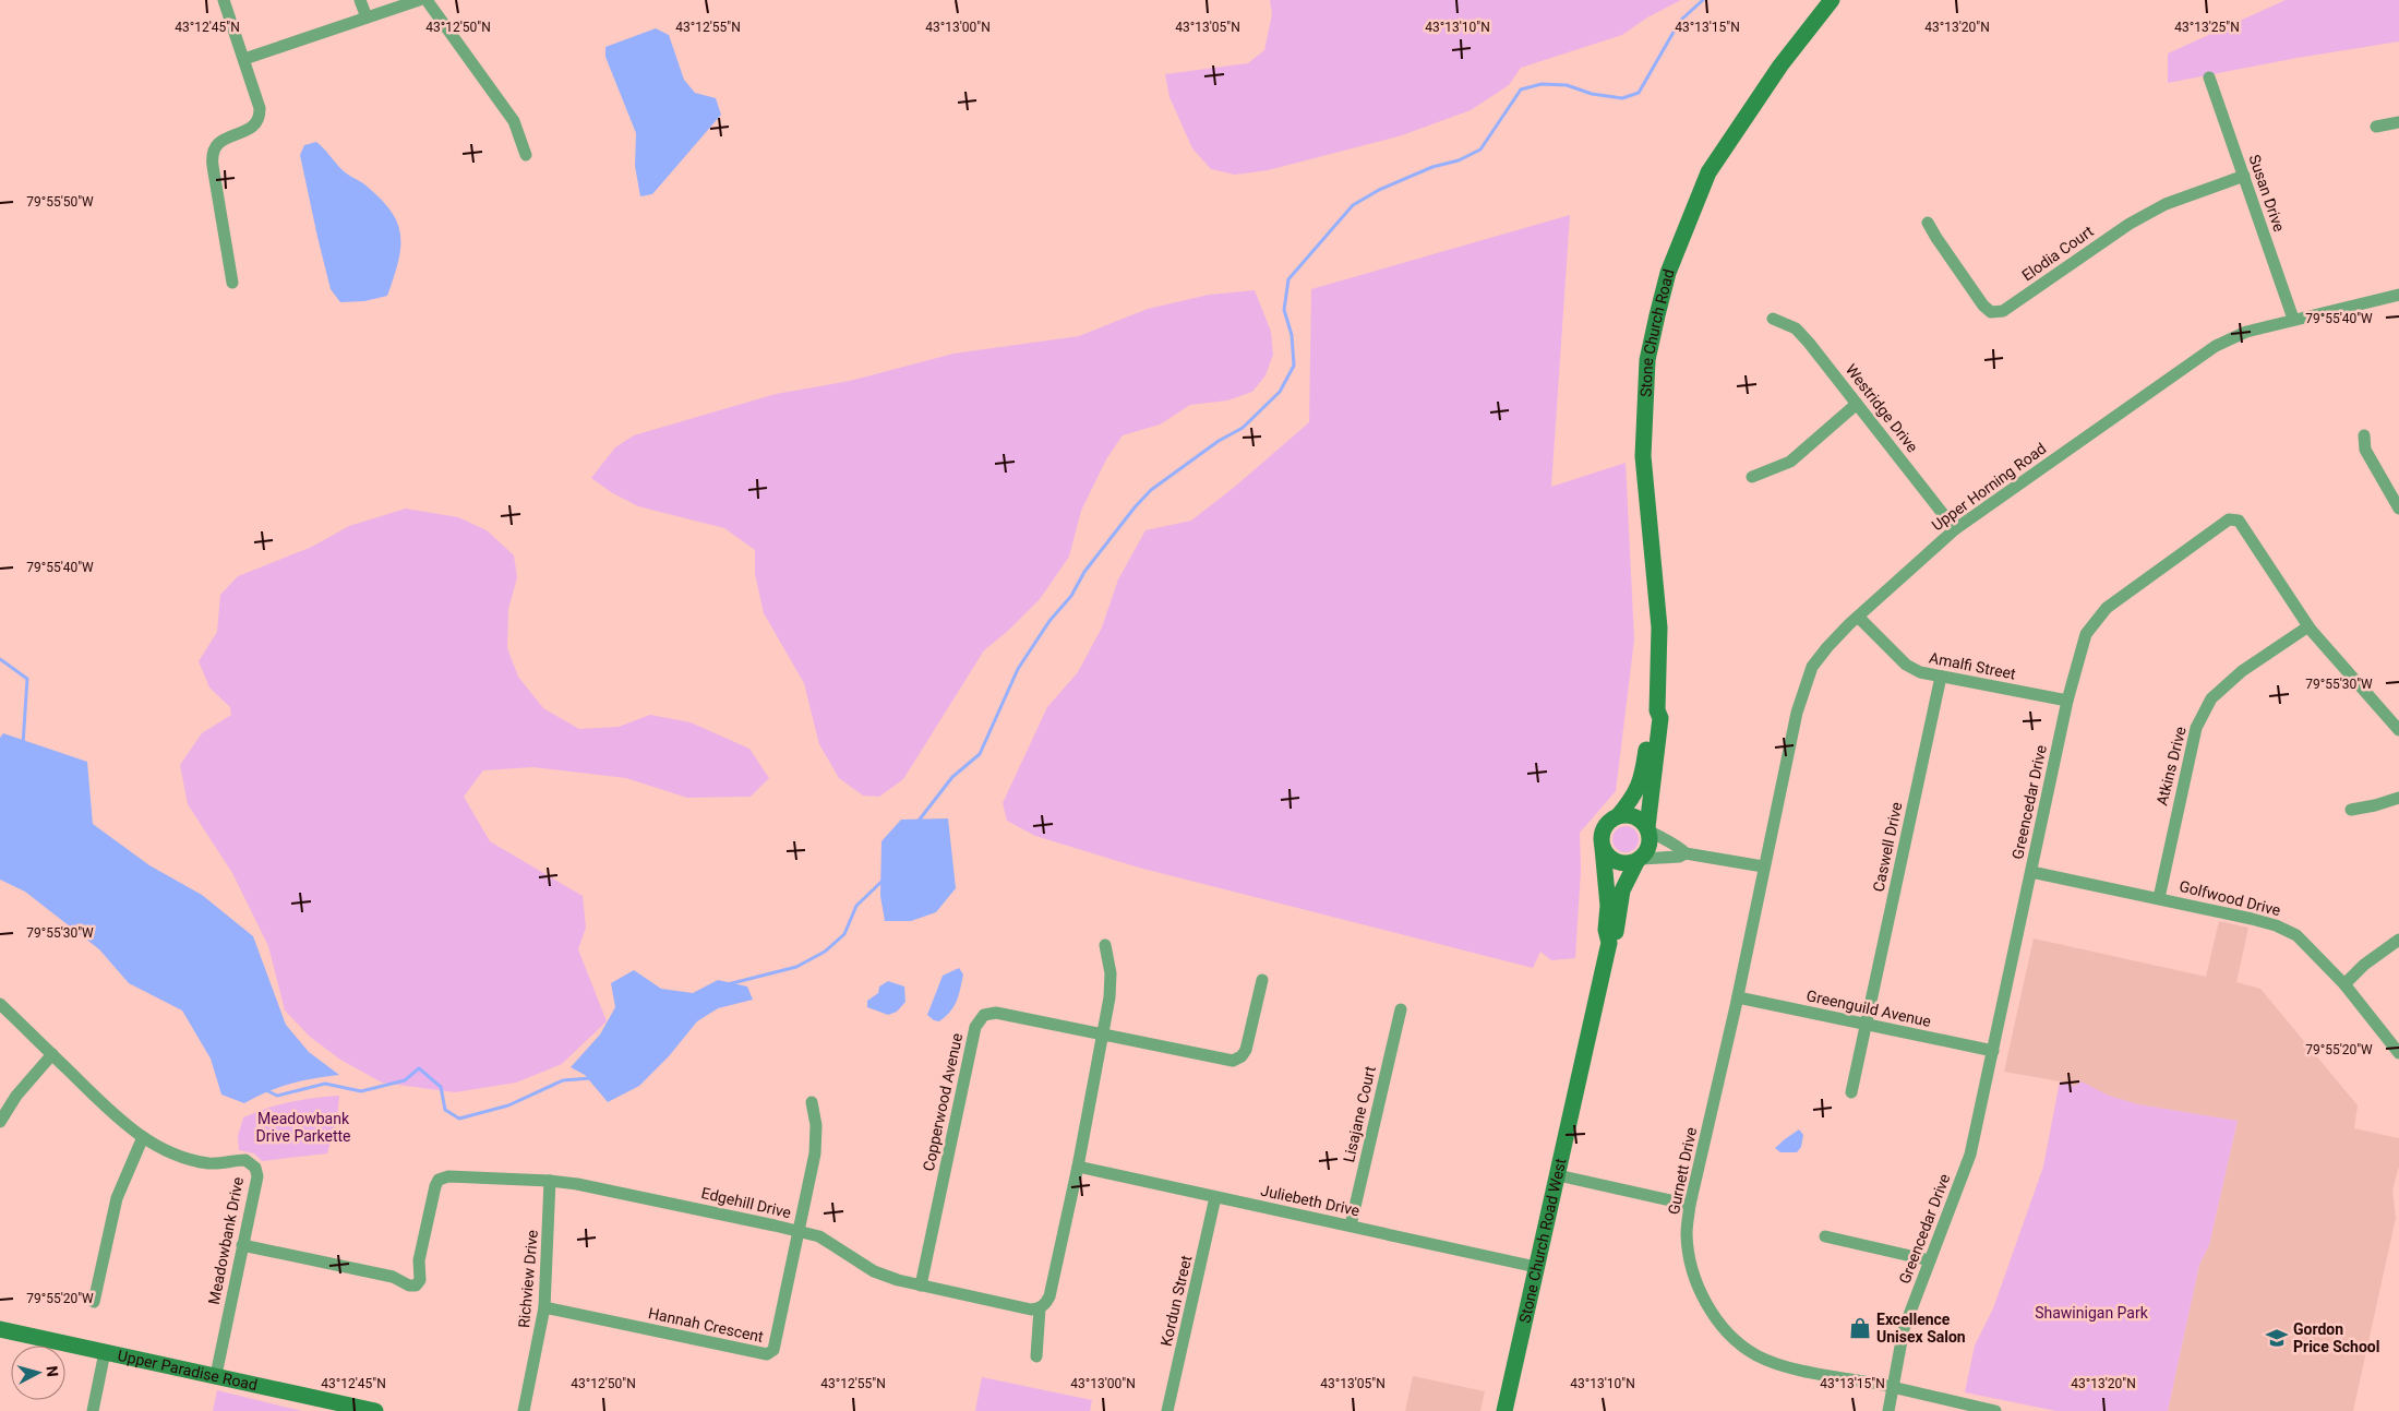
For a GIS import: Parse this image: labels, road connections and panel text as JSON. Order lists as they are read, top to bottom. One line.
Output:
{"streets":{"main road":["Stone Church Road","Stone Church Road West","Upper Paradise Road"],"street":["Susan Drive","Elodia Court","Westridge Drive","Upper Horning Road","Amalfi Street","Atkins Drive","Greencedar Drive","Caswell Drive","Golfwood Drive","Greenguild Avenue","Copperwood Avenue","Lisajane Court","Gurnett Drive","Juliebeth Drive","Edgehill Drive","Meadowbank Drive","Richview Drive","Kordun Street","Hannah Crescent"]},"crossings":[["Susan Drive","Elodia Court"],["Susan Drive","Upper Horning Road"],["Westridge Drive","Upper Horning Road"],["Upper Horning Road","Amalfi Street"],["Upper Horning Road","Gurnett Drive"],["Amalfi Street","Greencedar Drive"],["Amalfi Street","Caswell Drive"],["Atkins Drive","Greencedar Drive"],["Atkins Drive","Golfwood Drive"],["Greencedar Drive","Golfwood Drive"],["Greencedar Drive","Greenguild Avenue"],["Greencedar Drive","Gurnett Drive"],["Caswell Drive","Greenguild Avenue"],["Greenguild Avenue","Gurnett Drive"],["Copperwood Avenue","Edgehill Drive"],["Lisajane Court","Juliebeth Drive"],["Juliebeth Drive","Stone Church Road West"],["Juliebeth Drive","Kordun Street"],["Edgehill Drive","Meadowbank Drive"],["Edgehill Drive","Richview Drive"],["Edgehill Drive","Hannah Crescent"],["Meadowbank Drive","Upper Paradise Road"],["Richview Drive","Hannah Crescent"]],"parks":["Meadowbank Drive Parkette","Shawinigan Park"],"places":{"shop":["Excellence Unisex Salon"],"school or university":["Gordon Price School"]},"north":"right","coordinates":["43°12'45\"N","43°12'50\"N","43°12'55\"N","43°13'00\"N","43°13'05\"N","43°13'10\"N","43°13'15\"N","43°13'20\"N","43°13'25\"N","79°55'50\"W","79°55'40\"W","79°55'30\"W","79°55'20\"W"]}
